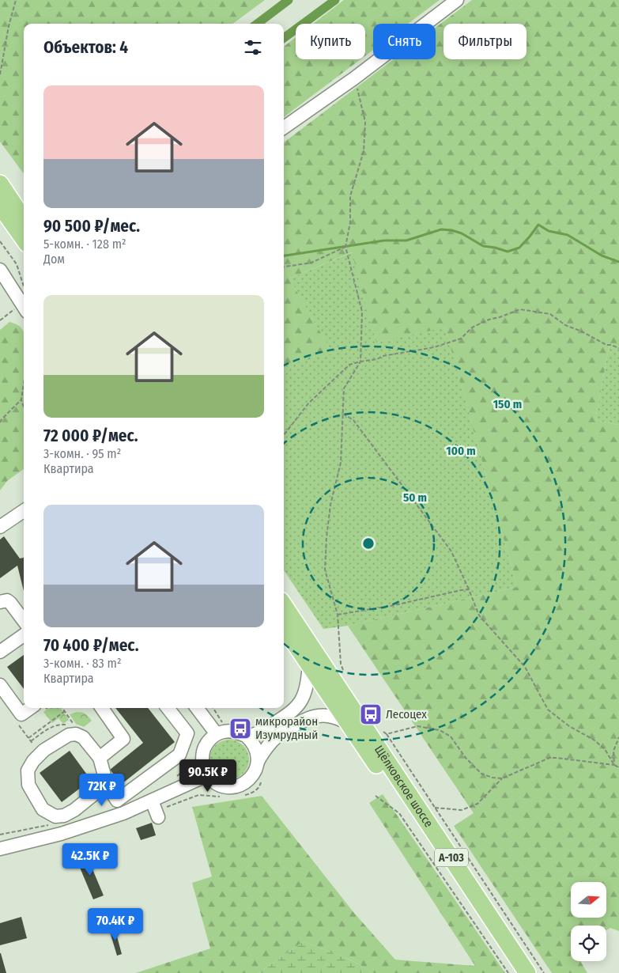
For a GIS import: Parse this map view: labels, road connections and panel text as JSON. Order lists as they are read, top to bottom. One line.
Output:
{"streets":{"main road":["Щёлковское шоссе","А-103"]},"places":{"bus stop":["Лесоцех","микрорайон Изумрудный"]},"north":"right","page":{"chip":["Купить","Снять","Фильтры"],"heading":"Объектов: 4","list":[{"name":"90 500 ₽/мес.","note":"5-комн. · 128 m² · Дом"},{"name":"72 000 ₽/мес.","note":"3-комн. · 95 m² · Квартира"},{"name":"70 400 ₽/мес.","note":"3-комн. · 83 m² · Квартира"}],"price":["90.5K ₽","72K ₽","42.5K ₽","70.4K ₽"]},"rings":["150 m","100 m","50 m"]}
